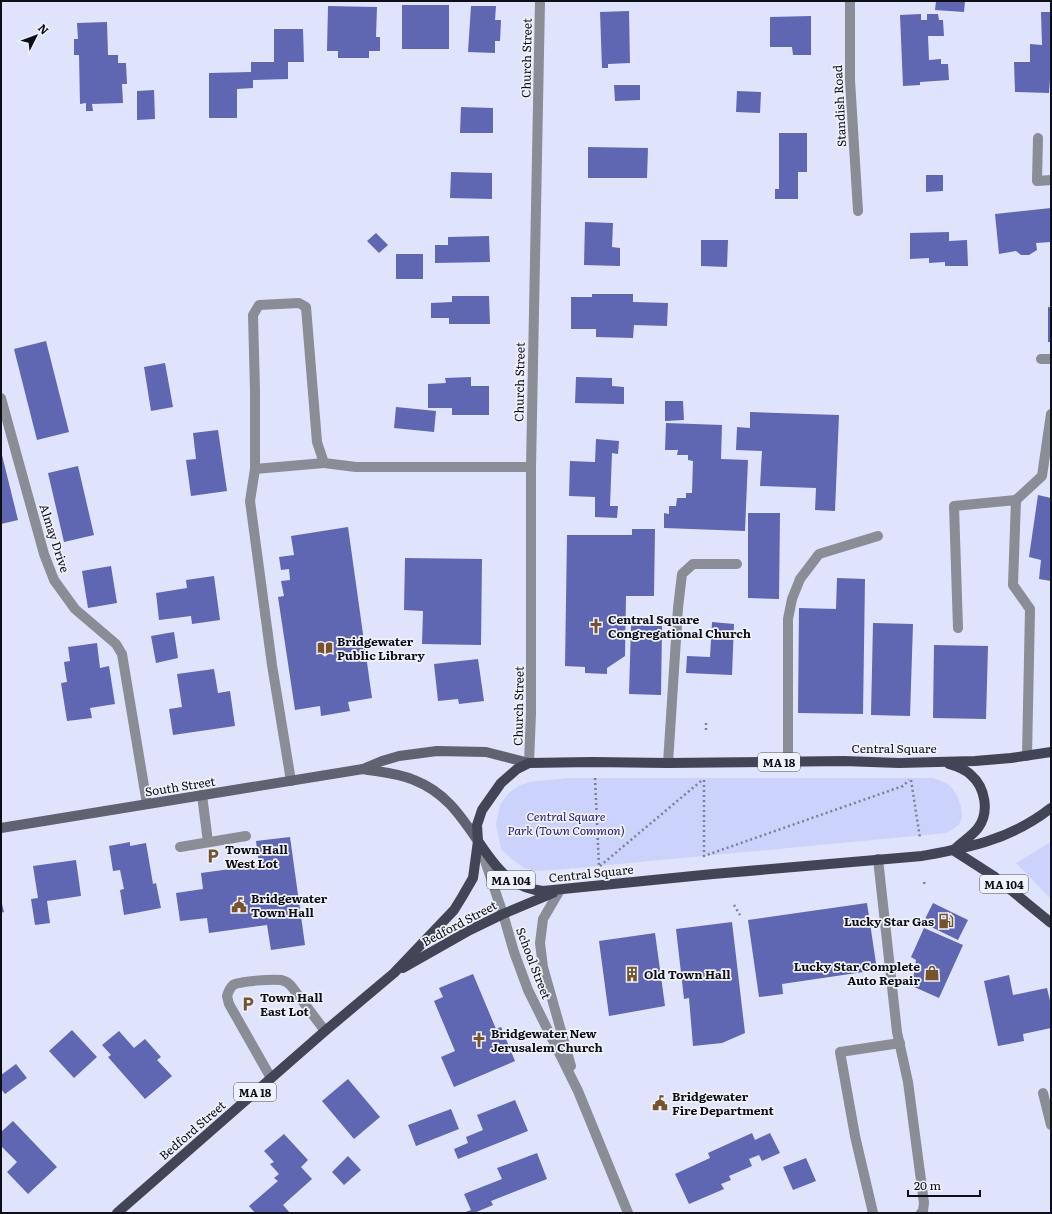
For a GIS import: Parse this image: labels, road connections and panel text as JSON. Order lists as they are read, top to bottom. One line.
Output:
{"streets":{"main road":["Central Square","MA 18","South Street","MA 104","Bedford Street"],"street":["Church Street","Standish Road","Almay Drive","School Street"]},"crossings":[["Church Street","Central Square"],["Church Street","South Street"],["Church Street","Bedford Street"],["Church Street","School Street"],["Almay Drive","South Street"],["Central Square","South Street"],["Central Square","MA 104"],["Central Square","Bedford Street"],["Central Square","School Street"],["South Street","Bedford Street"],["South Street","School Street"],["Bedford Street","School Street"]],"parks":["Central Square Park (Town Common)"],"places":{"church":["Central Square Congregational Church","Bridgewater New Jerusalem Church"],"library":["Bridgewater Public Library"],"parking":["Town Hall West Lot","Town Hall East Lot"],"public building":["Bridgewater Town Hall","Bridgewater Fire Department"],"fuel station":["Lucky Star Gas"],"shop":["Lucky Star Complete Auto Repair"],"building":["Old Town Hall"]},"scale_bar":"20 m","north":"top right"}
